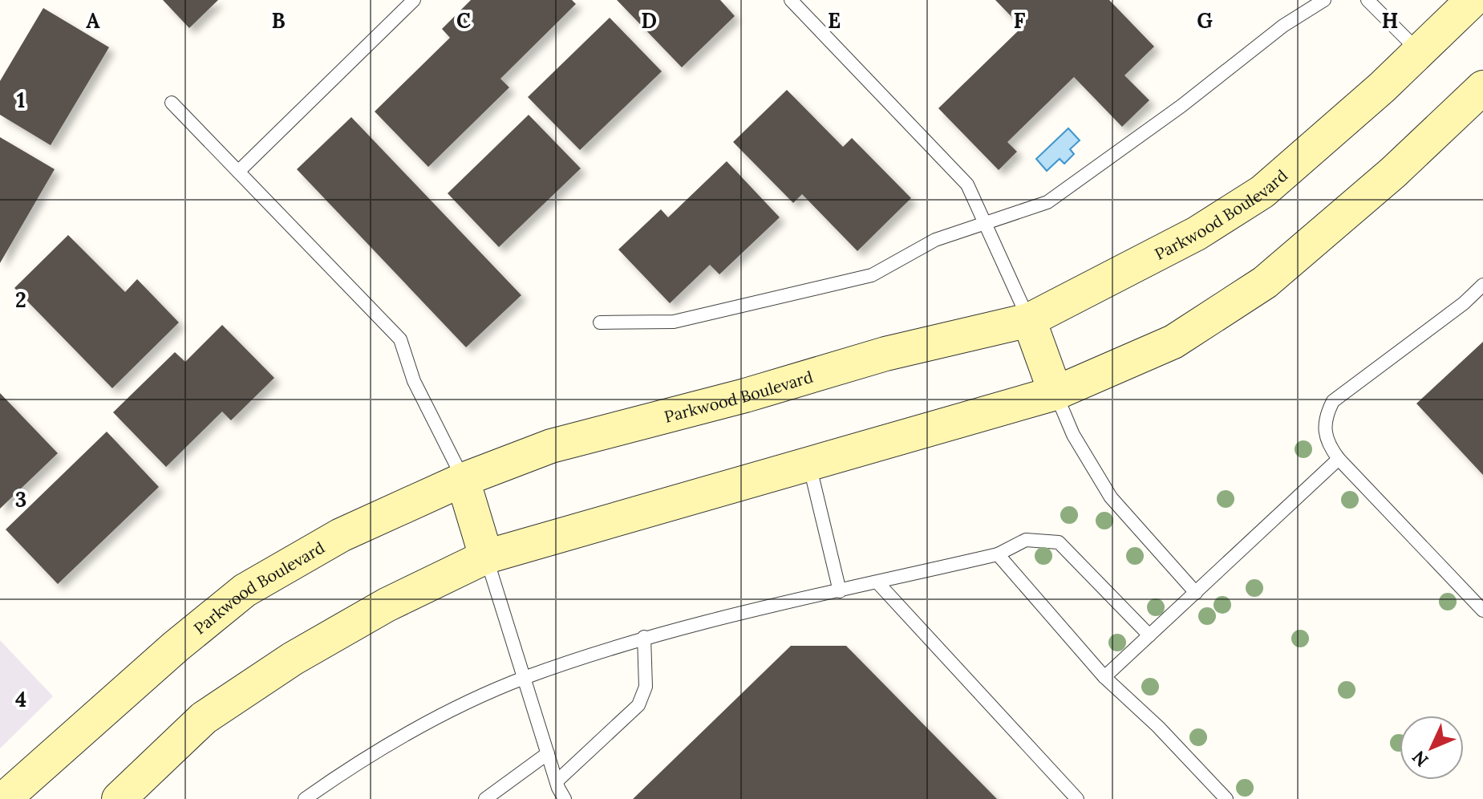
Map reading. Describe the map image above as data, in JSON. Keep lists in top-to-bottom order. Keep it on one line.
{"streets":{"main road":["Parkwood Boulevard"]},"north":"bottom left","grid":{"columns":["A","B","C","D","E","F","G","H"],"rows":["1","2","3","4"]}}
